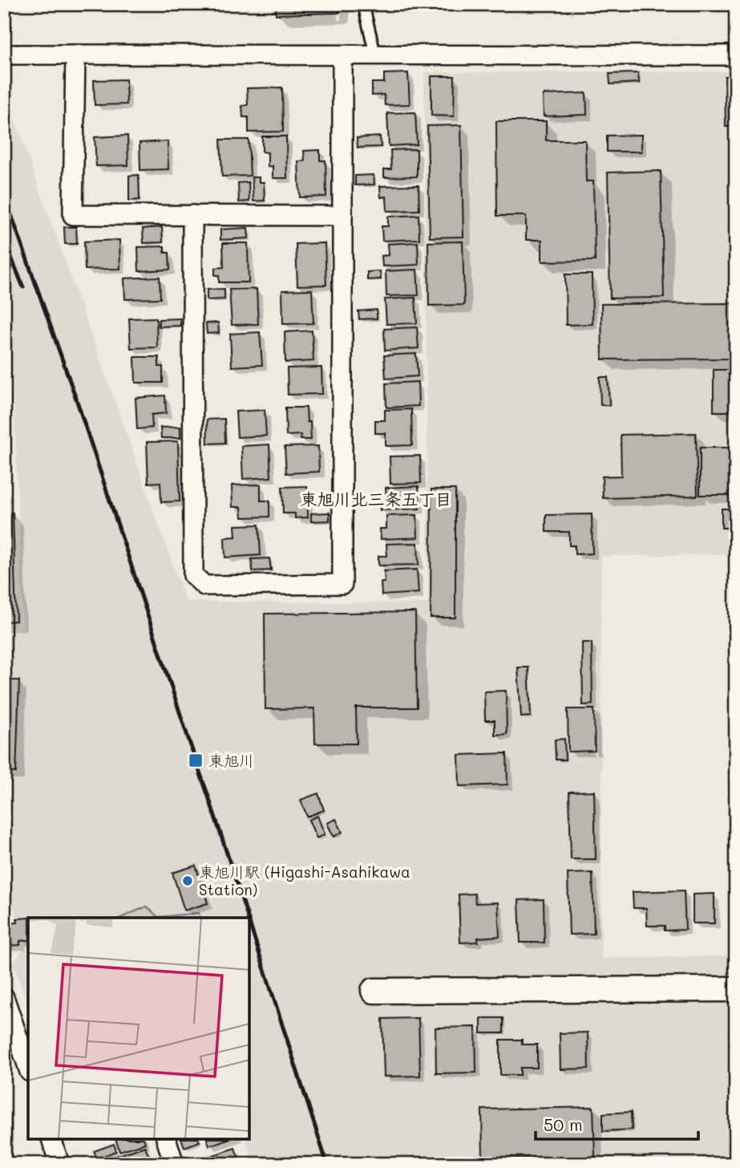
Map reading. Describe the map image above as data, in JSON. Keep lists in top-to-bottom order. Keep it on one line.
{"districts":["東旭川北三条五丁目"],"places":{"transit":["東旭川"],"other":["東旭川駅 (Higashi-Asahikawa Station)"]},"scale_bar":"50 m"}
